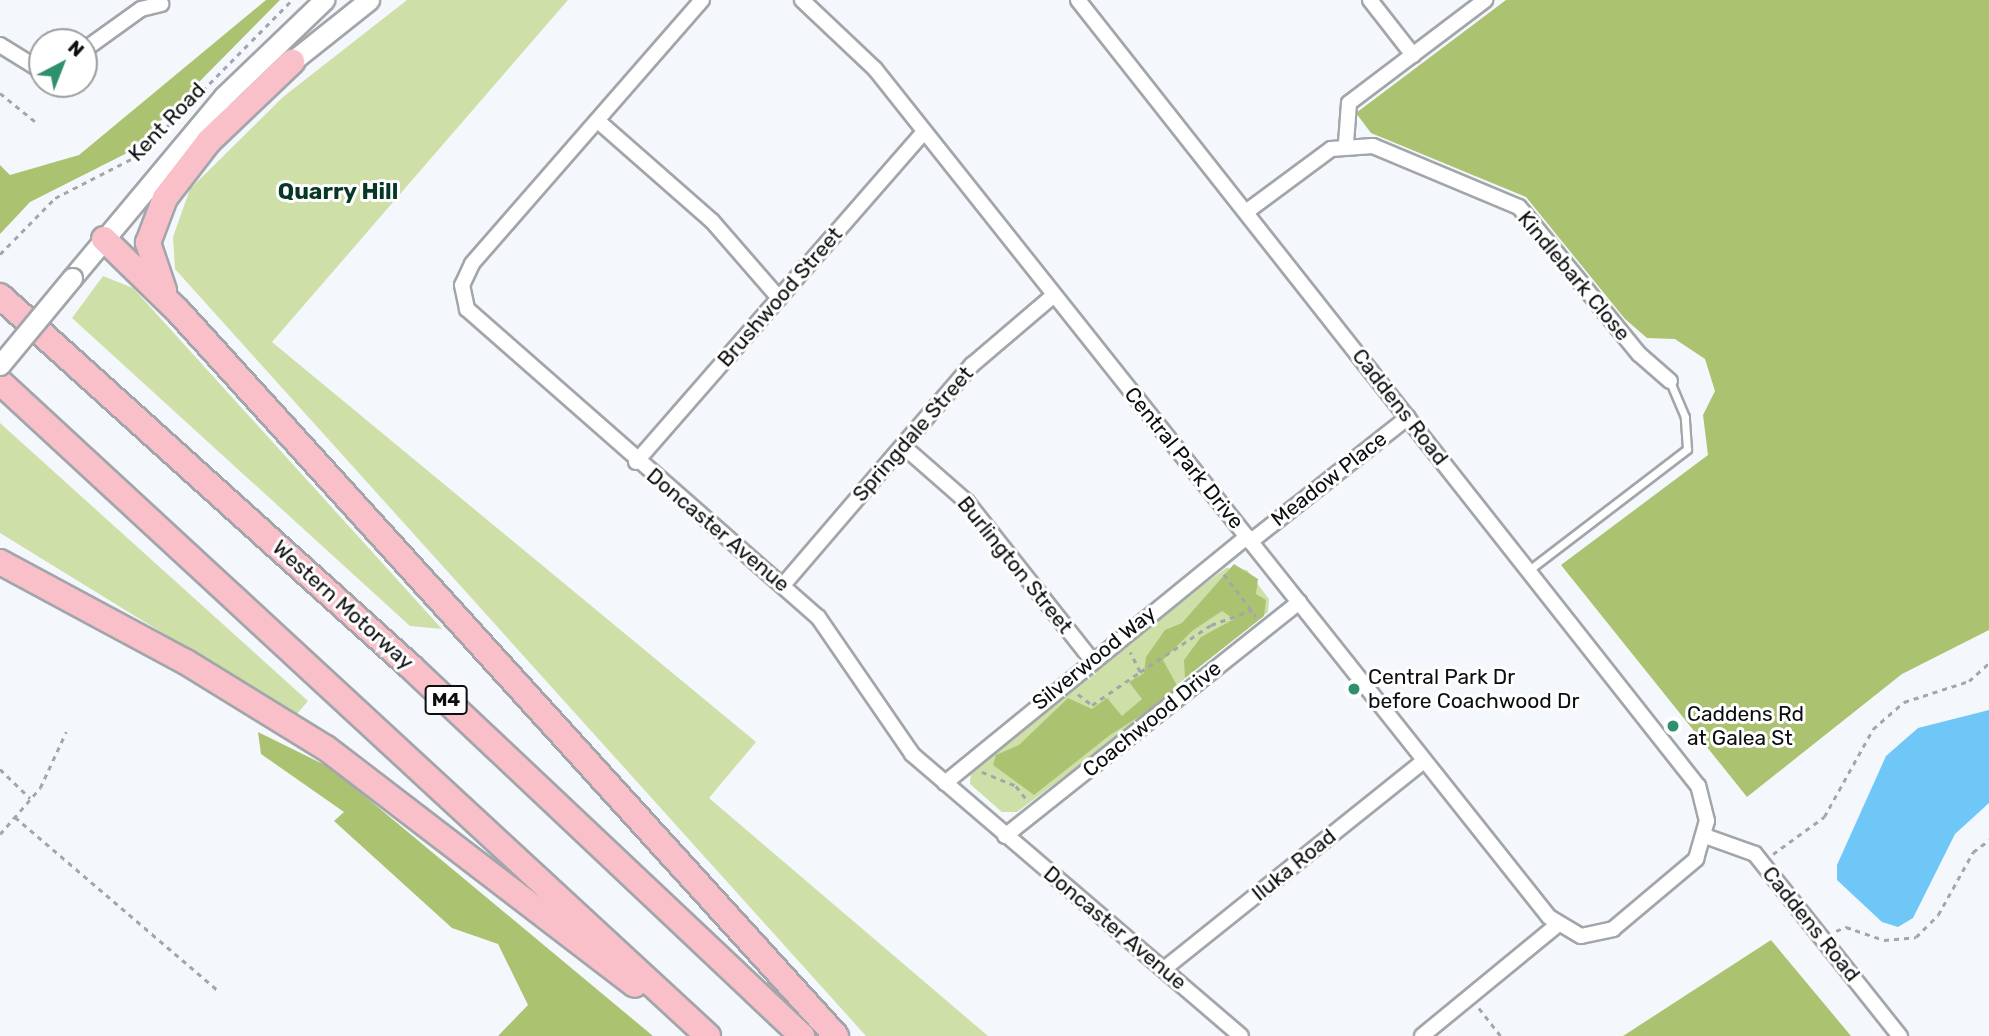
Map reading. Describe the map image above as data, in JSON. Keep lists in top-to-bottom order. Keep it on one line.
{"streets":{"highway":["Western Motorway","M4"],"main road":["Kent Road"],"street":["Kindlebark Close","Brushwood Street","Caddens Road","Springdale Street","Central Park Drive","Meadow Place","Doncaster Avenue","Burlington Street","Silverwood Way","Coachwood Drive","Iluka Road"]},"crossings":[["Brushwood Street","Central Park Drive"],["Brushwood Street","Doncaster Avenue"],["Caddens Road","Meadow Place"],["Springdale Street","Central Park Drive"],["Springdale Street","Doncaster Avenue"],["Springdale Street","Burlington Street"],["Central Park Drive","Meadow Place"],["Central Park Drive","Silverwood Way"],["Central Park Drive","Coachwood Drive"],["Central Park Drive","Iluka Road"],["Meadow Place","Silverwood Way"],["Doncaster Avenue","Silverwood Way"],["Doncaster Avenue","Coachwood Drive"],["Doncaster Avenue","Iluka Road"],["Burlington Street","Silverwood Way"]],"districts":["Quarry Hill"],"places":["Central Park Dr before Coachwood Dr","Caddens Rd at Galea St"],"north":"top right"}
